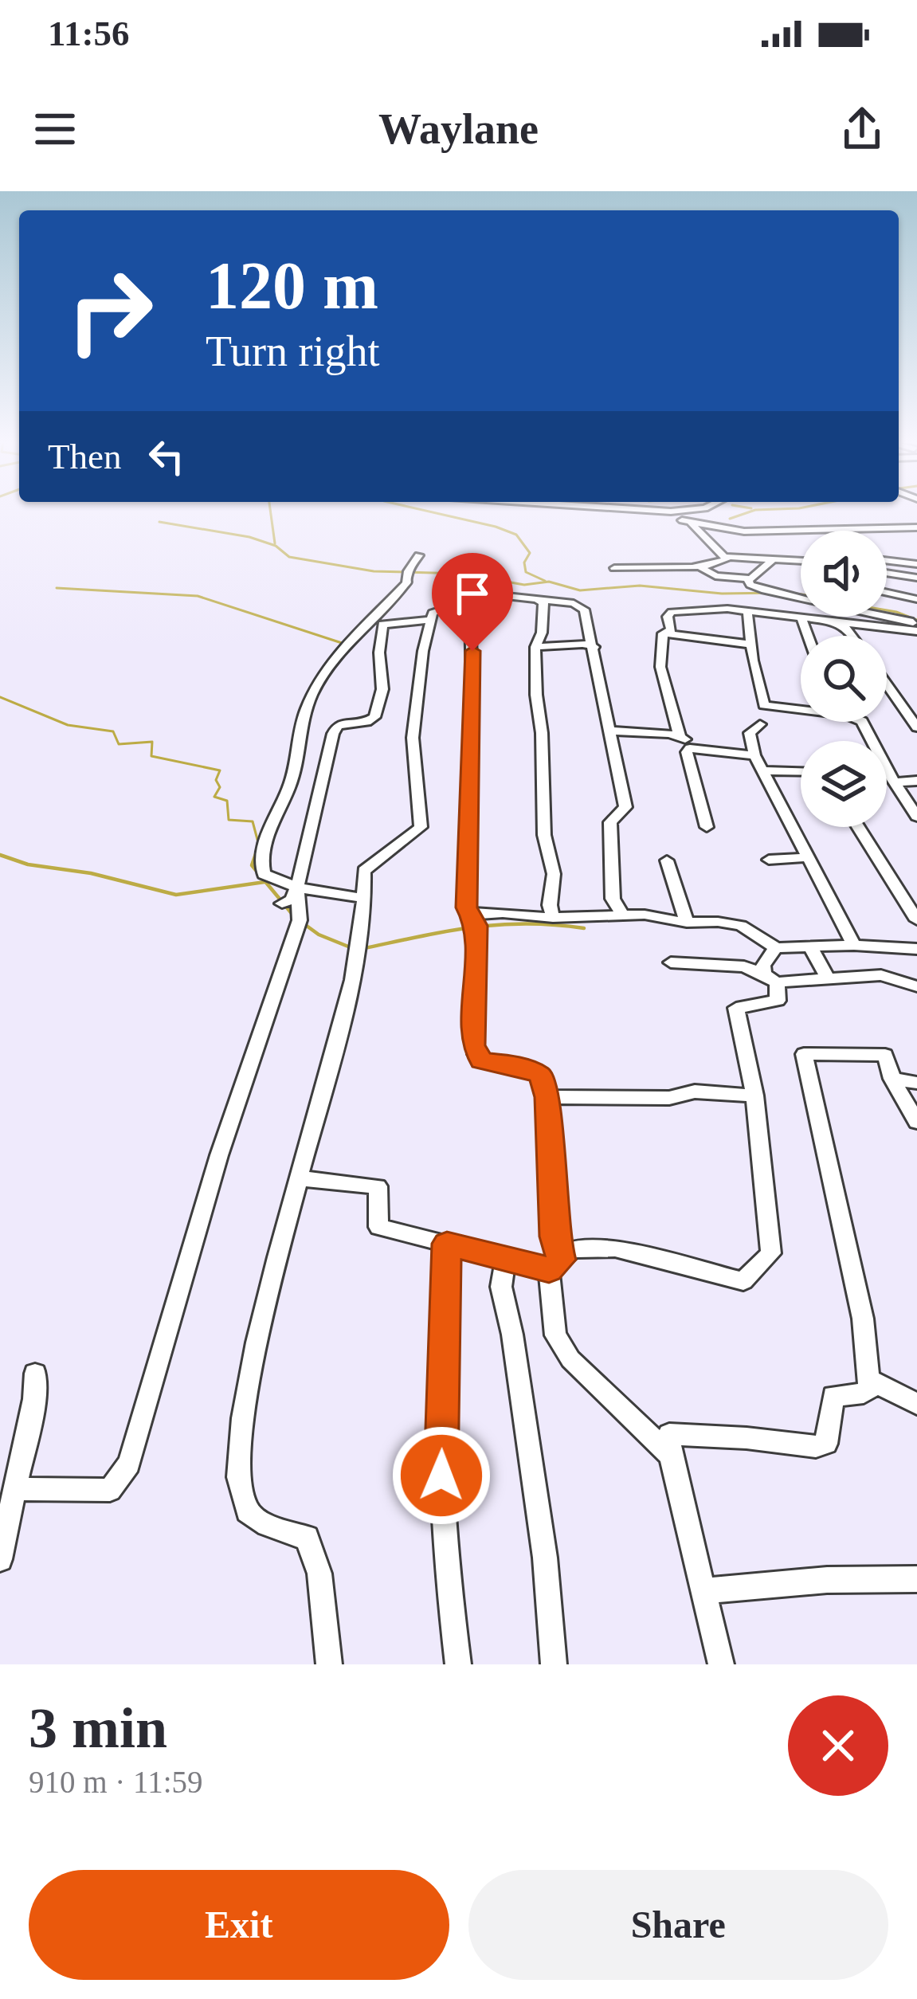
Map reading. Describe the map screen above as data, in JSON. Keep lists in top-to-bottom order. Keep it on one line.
{"page":{"status":"11:56","header":"Waylane","turn":["120 m","Turn right"],"then":"Then","heading":["3 min","910 m · 11:59"],"buttons":["Exit","Share"]}}
